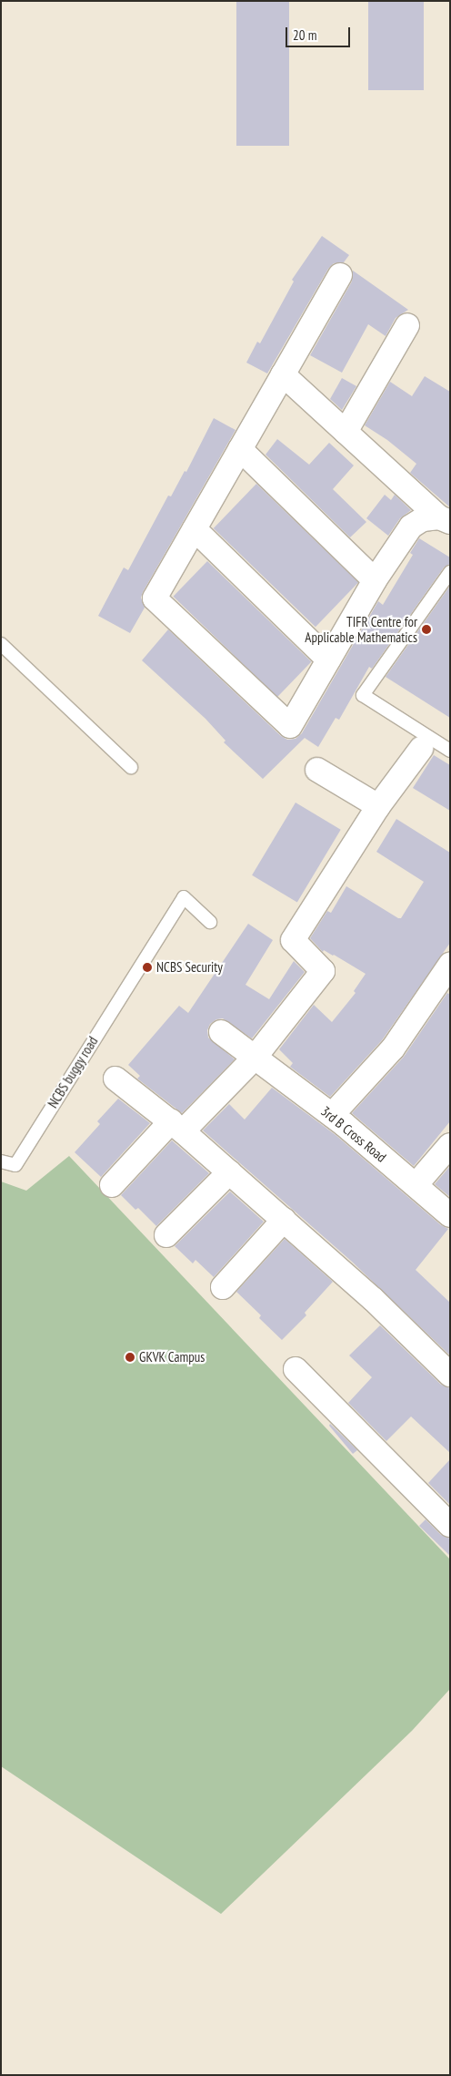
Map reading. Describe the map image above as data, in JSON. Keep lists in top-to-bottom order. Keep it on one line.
{"streets":{"street":["3rd B Cross Road"],"lane":["NCBS buggy road"]},"places":["TIFR Centre for Applicable Mathematics","NCBS Security","GKVK Campus"],"scale_bar":"20 m"}
